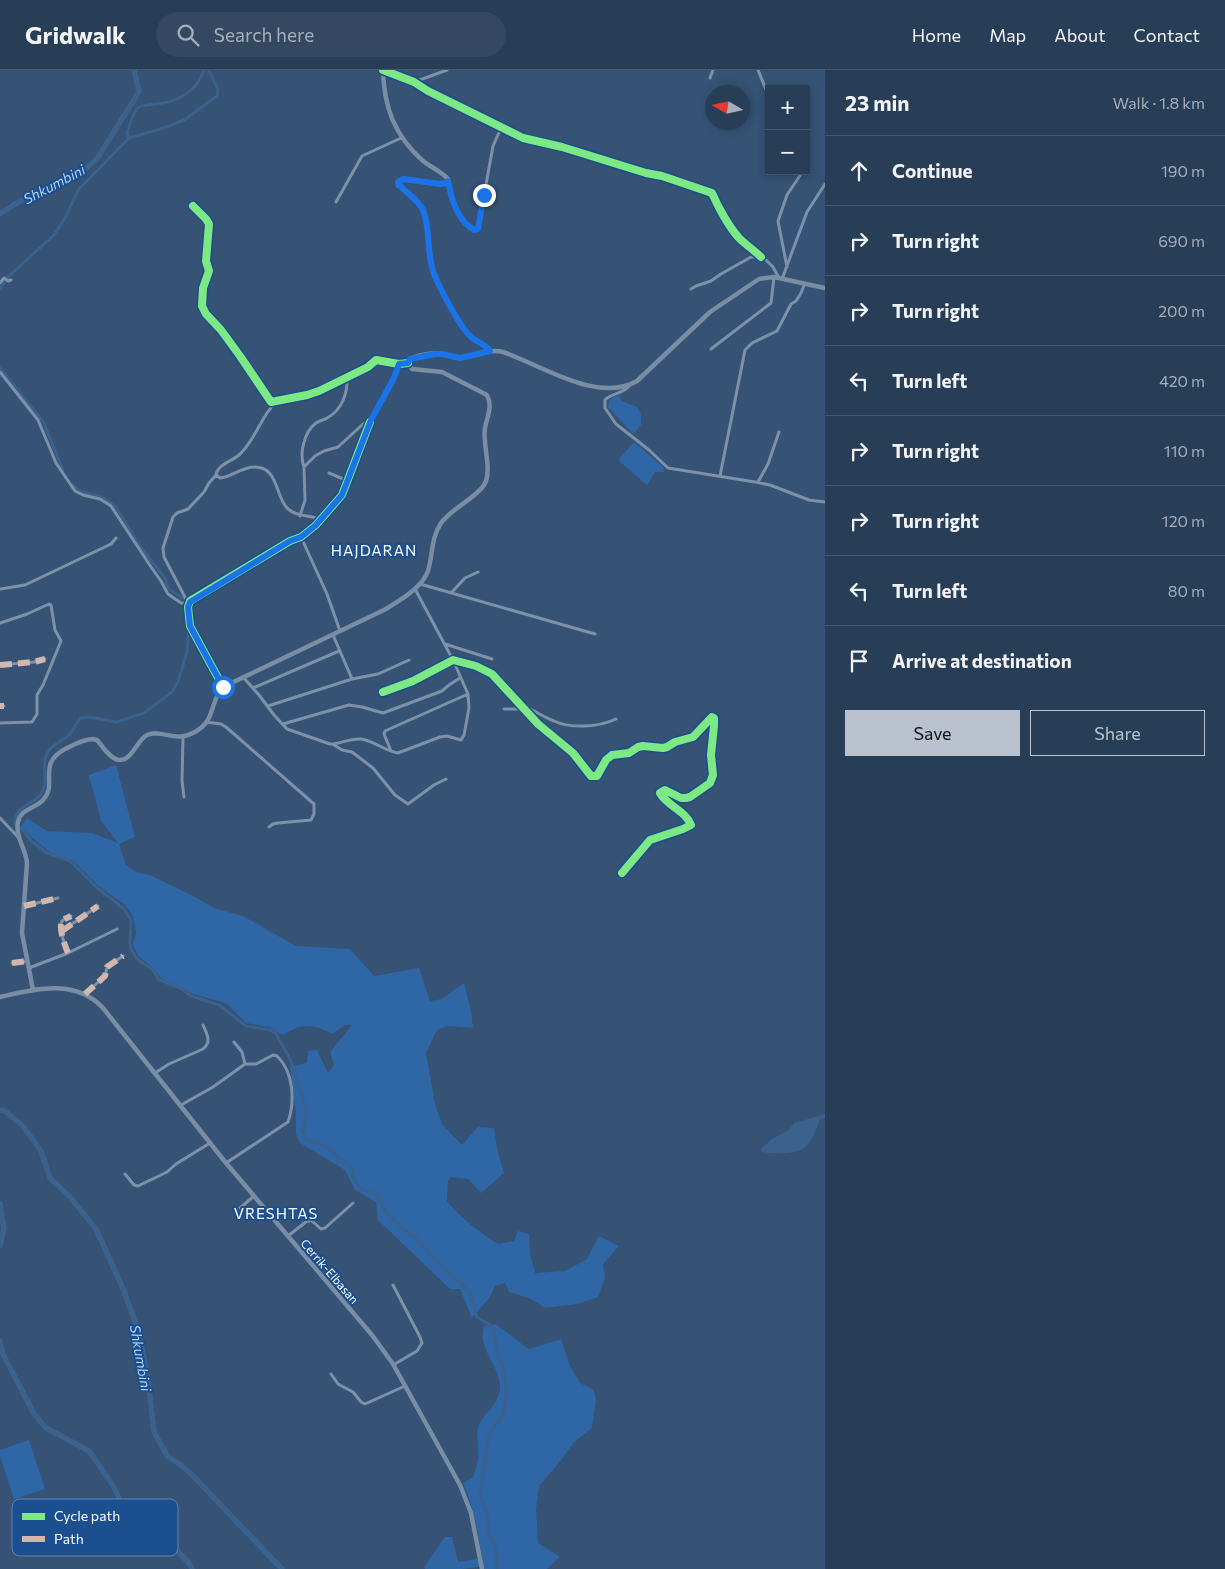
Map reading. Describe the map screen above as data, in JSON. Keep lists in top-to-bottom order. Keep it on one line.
{"streets":{"main road":["Cerrik-Elbasan"]},"districts":["HAJDARAN","VRESHTAS"],"water":["Shkumbini"],"legend":["Cycle path","Path"],"north":"left","page":{"header":"Gridwalk","search":"Search here","nav":["Home","Map","About","Contact"],"heading":["23 min","Walk · 1.8 km"],"map_buttons":["+","−"],"list":[["Continue","190 m"],["Turn right","690 m"],["Turn right","200 m"],["Turn left","420 m"],["Turn right","110 m"],["Turn right","120 m"],["Turn left","80 m"],"Arrive at destination"],"buttons":["Save","Share"]}}
